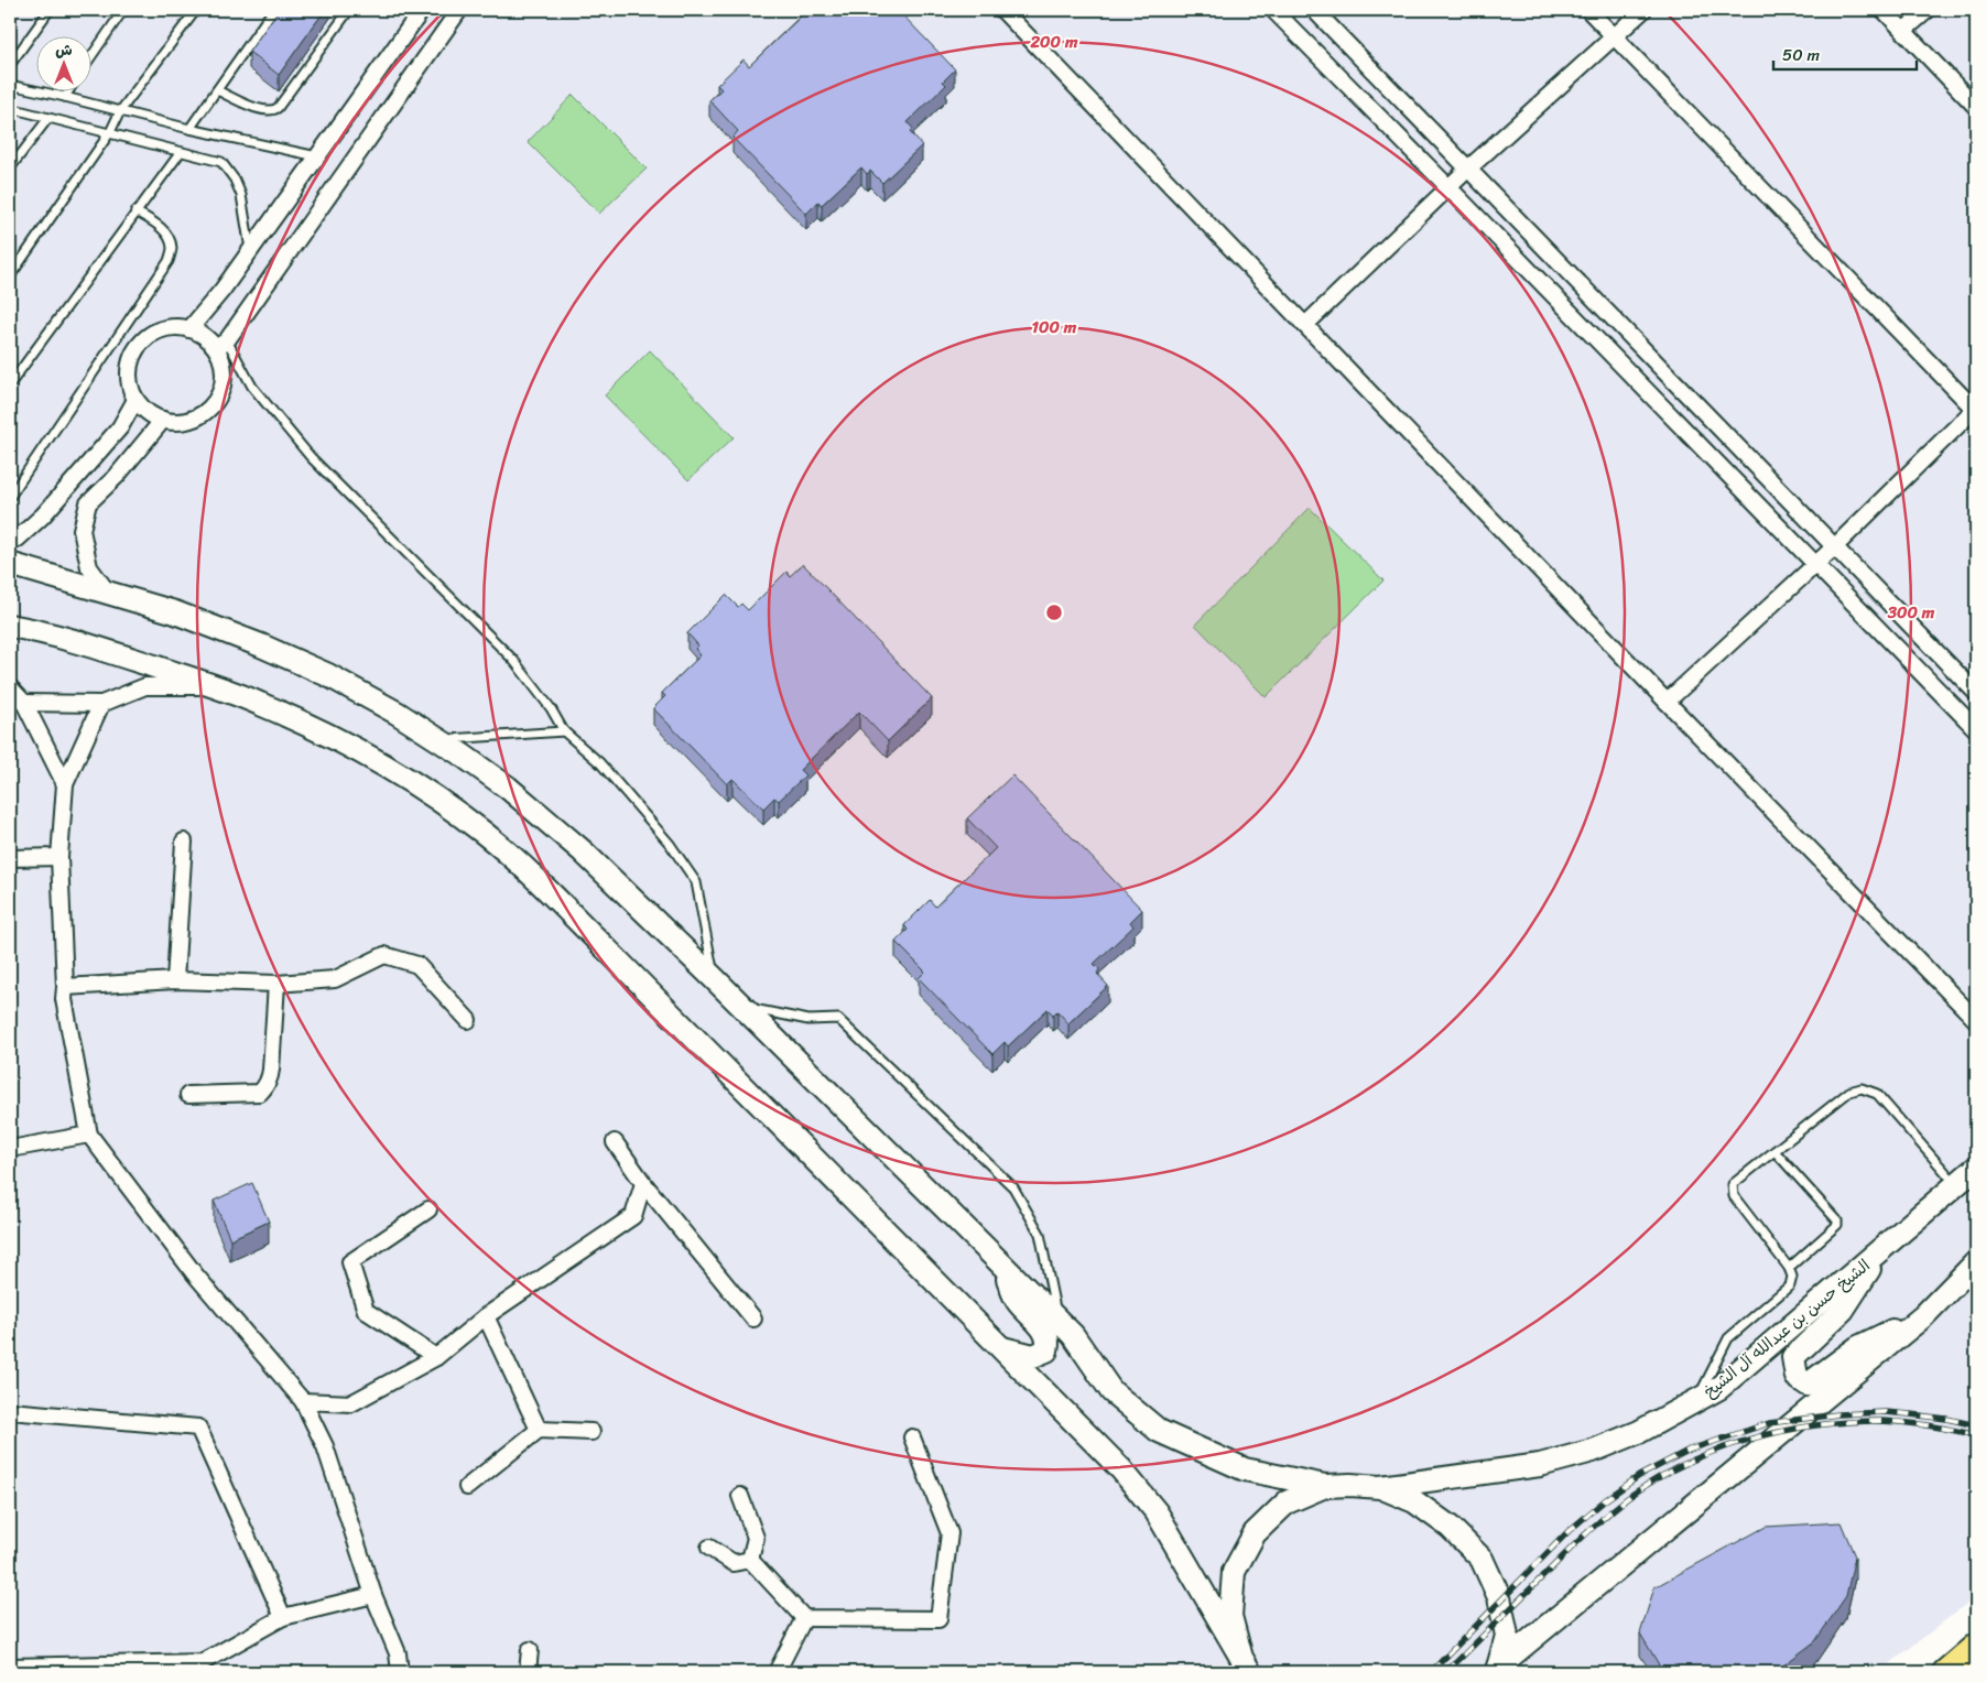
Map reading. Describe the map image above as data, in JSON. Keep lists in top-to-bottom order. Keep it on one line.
{"streets":{"street":["الشيخ حسن بن عبدالله آل الشيخ"]},"scale_bar":"50 m","north":"top","rings":["200 m","100 m","300 m"]}
